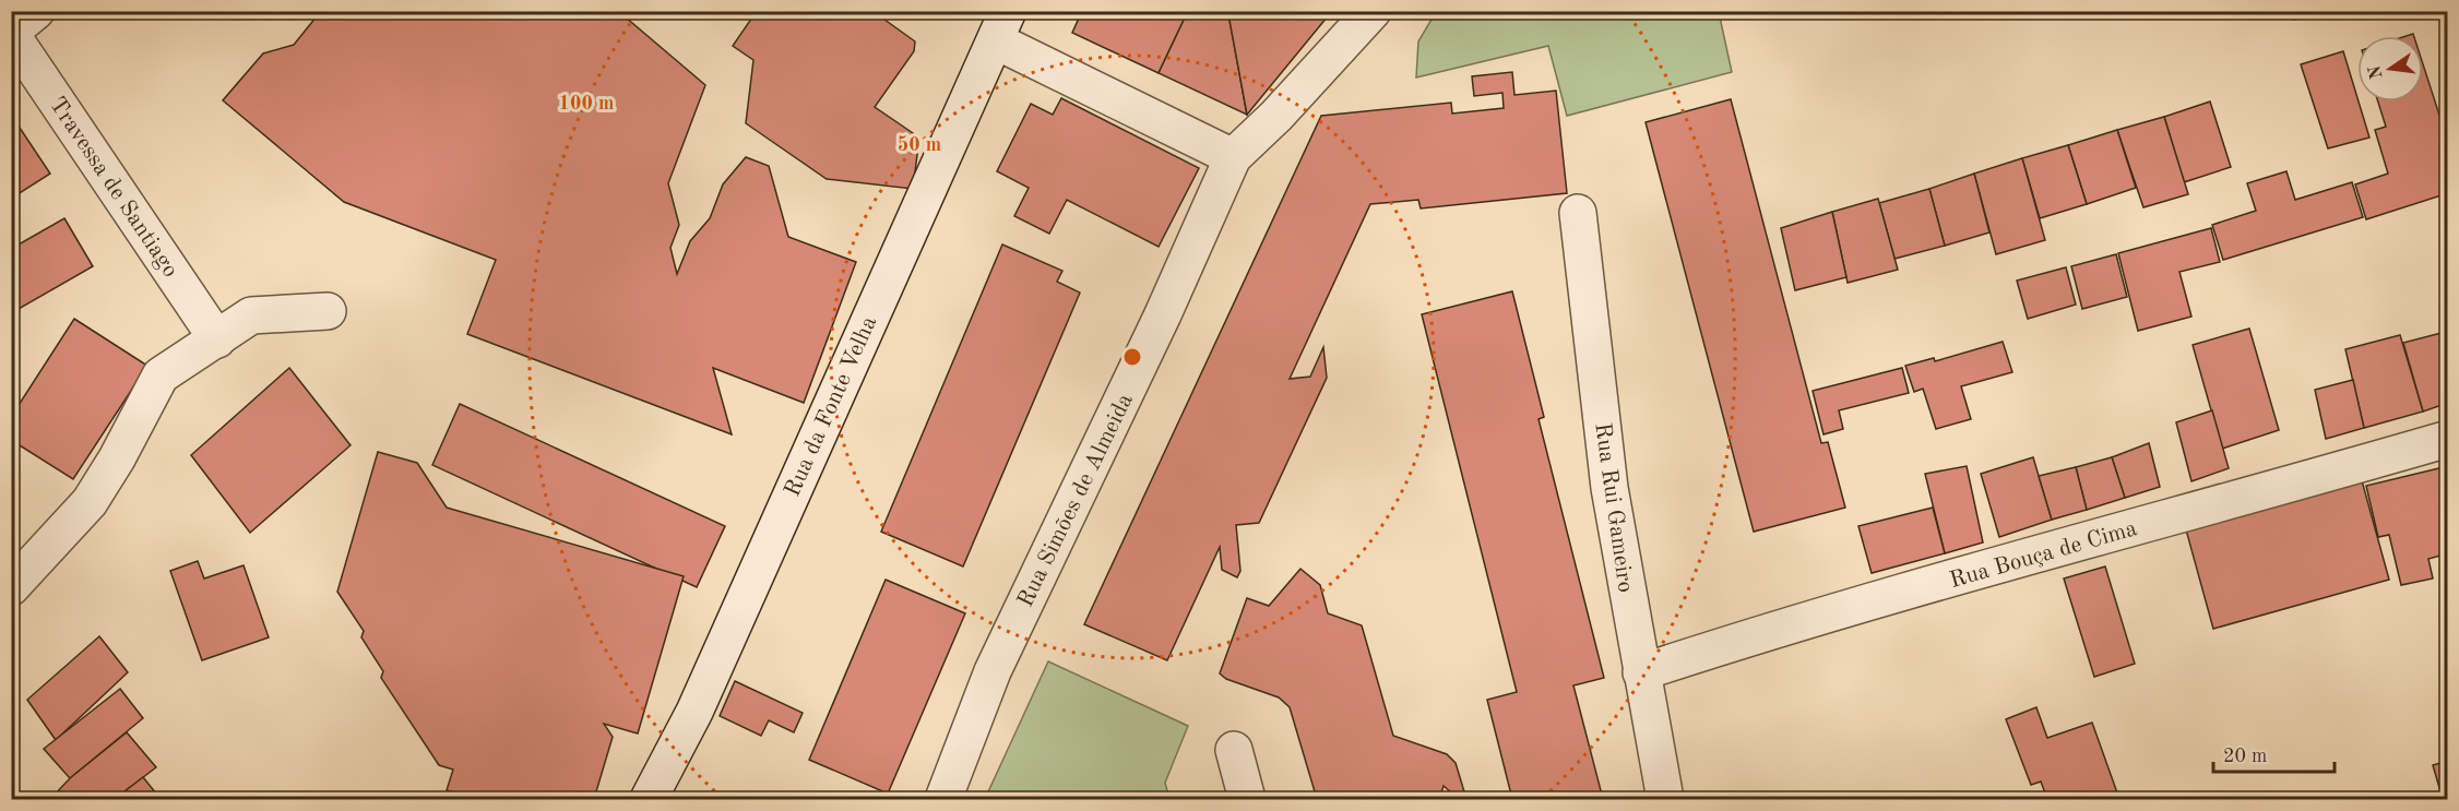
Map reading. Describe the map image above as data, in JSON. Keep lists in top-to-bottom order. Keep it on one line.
{"streets":{"street":["Travessa de Santiago","Rua da Fonte Velha","Rua Simões de Almeida","Rua Rui Gameiro","Rua Bouça de Cima"]},"crossings":[["Rua Rui Gameiro","Rua Bouça de Cima"]],"scale_bar":"20 m","north":"left","rings":["100 m","50 m"]}
